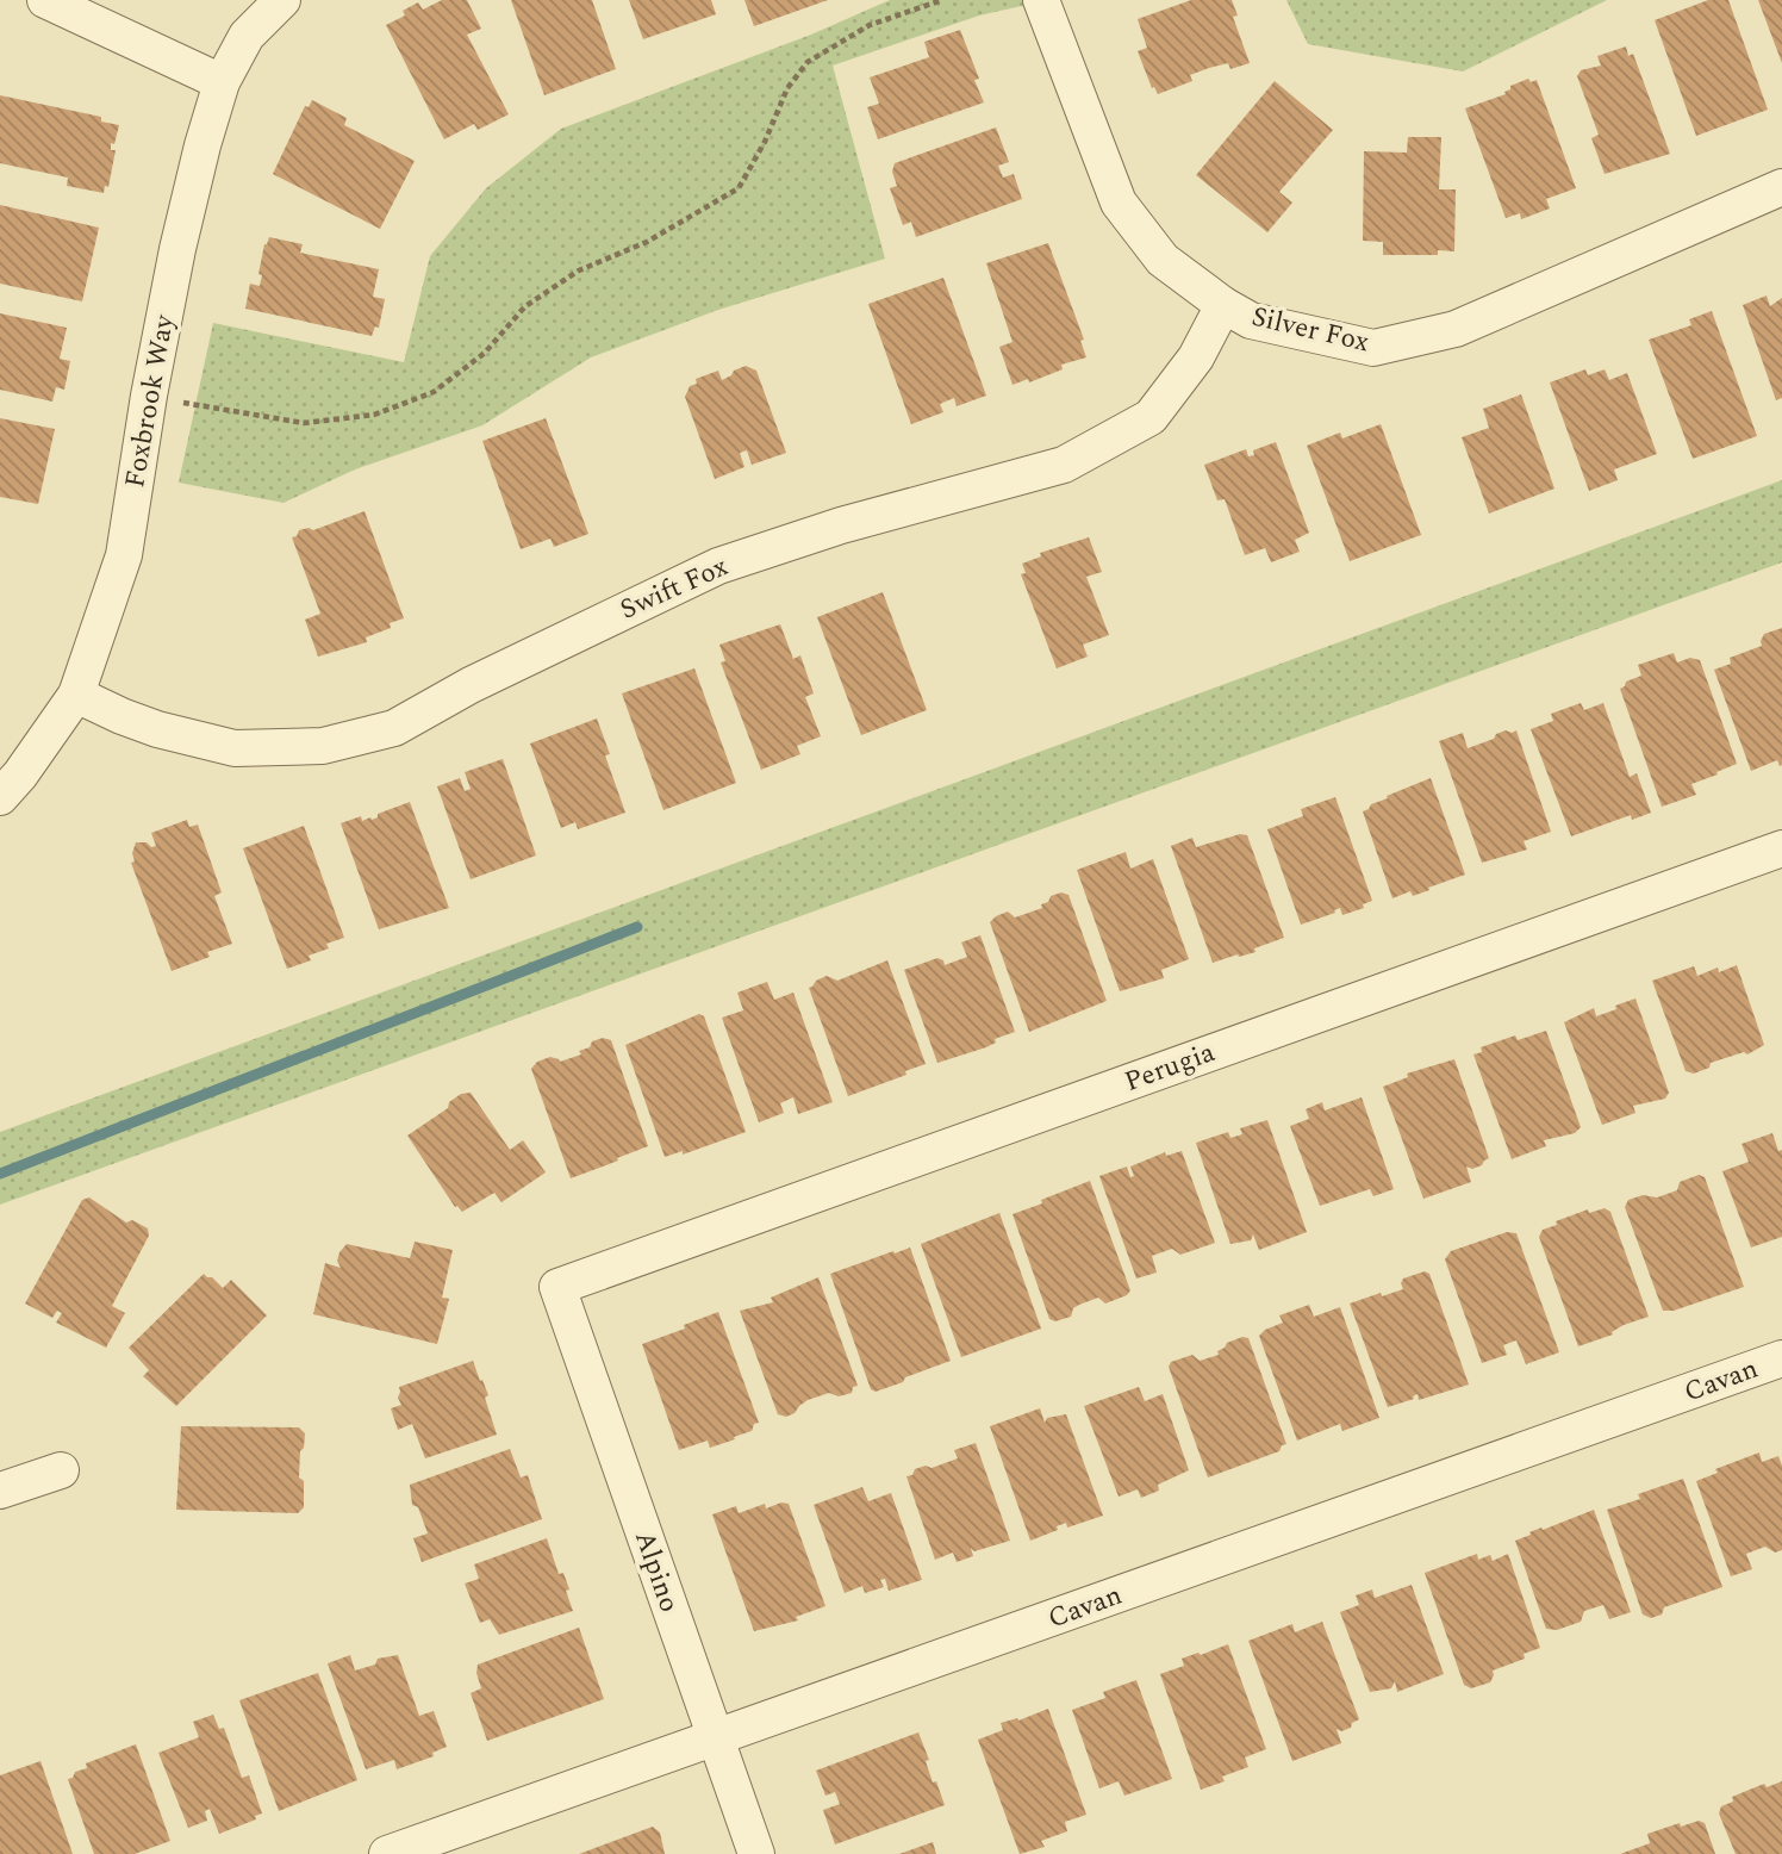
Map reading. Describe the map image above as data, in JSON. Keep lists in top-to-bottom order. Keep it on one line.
{"streets":{"street":["Silver Fox","Foxbrook Way","Swift Fox","Perugia","Cavan","Alpino"]},"crossings":[["Silver Fox","Swift Fox"],["Foxbrook Way","Swift Fox"],["Perugia","Alpino"],["Cavan","Alpino"]]}
